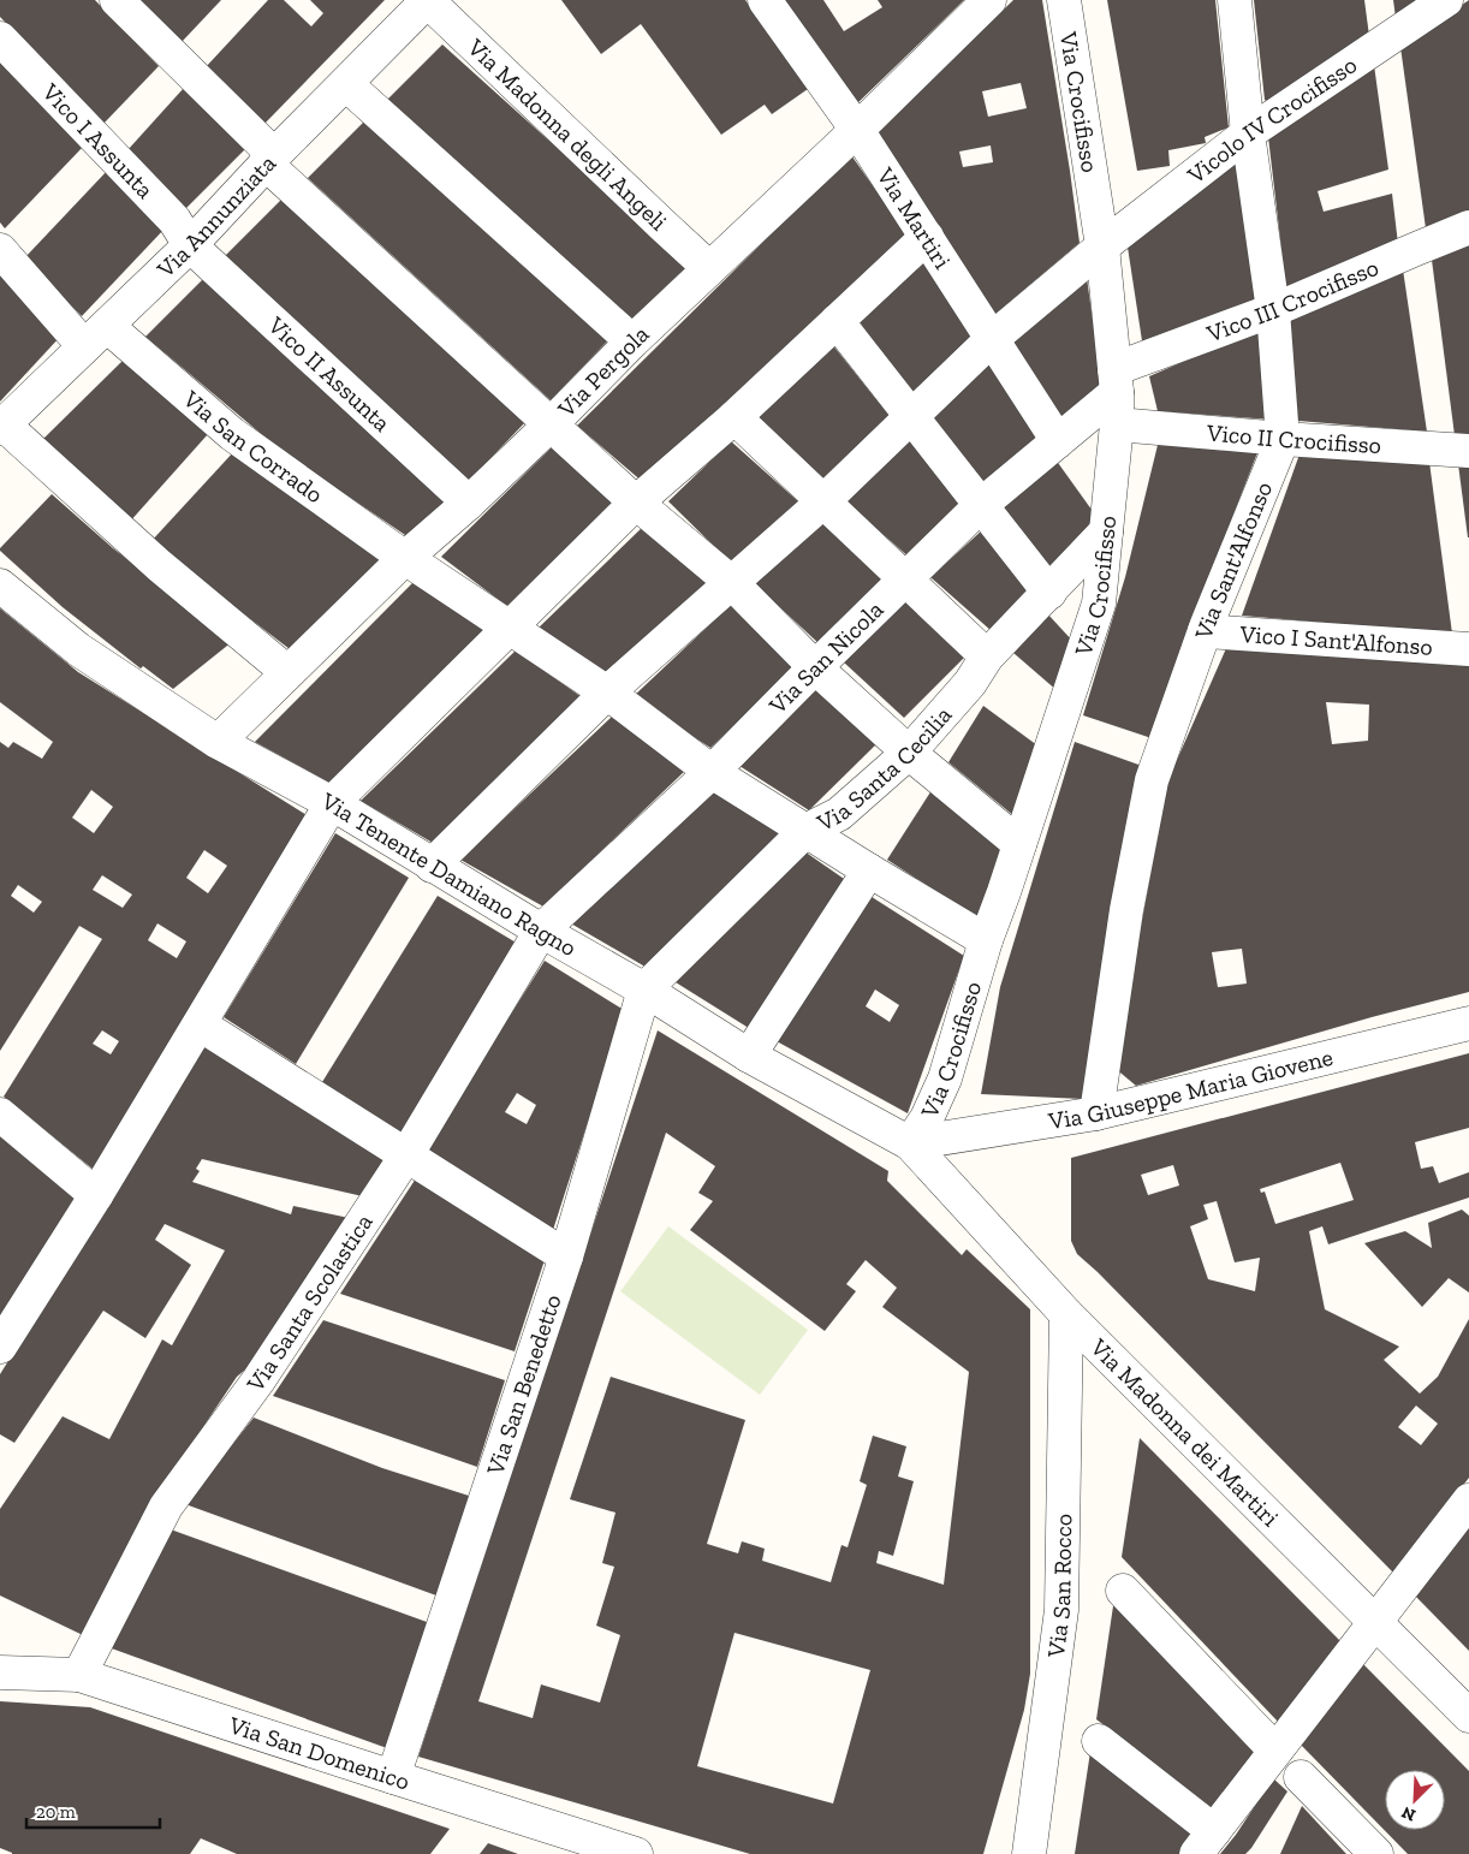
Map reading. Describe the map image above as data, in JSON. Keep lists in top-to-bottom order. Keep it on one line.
{"streets":{"street":["Via Crocifisso","Vicolo IV Crocifisso","Via Madonna degli Angeli","Vico I Assunta","Via Annunziata","Via Martiri","Vico III Crocifisso","Via Pergola","Vico II Assunta","Vico II Crocifisso","Via San Corrado","Via Sant'Alfonso","Vico I Sant'Alfonso","Via San Nicola","Via Santa Cecilia","Via Tenente Damiano Ragno","Via Giuseppe Maria Giovene","Via Santa Scolastica","Via San Benedetto","Via Madonna dei Martiri","Via San Rocco","Via San Domenico"]},"crossings":[["Via Crocifisso","Vicolo IV Crocifisso"],["Via Crocifisso","Vico III Crocifisso"],["Via Crocifisso","Vico II Crocifisso"],["Via Crocifisso","Via San Corrado"],["Via Crocifisso","Via San Nicola"],["Via Crocifisso","Via Santa Cecilia"],["Via Crocifisso","Via Tenente Damiano Ragno"],["Via Crocifisso","Via Giuseppe Maria Giovene"],["Via Crocifisso","Via Madonna dei Martiri"],["Vicolo IV Crocifisso","Via Martiri"],["Vicolo IV Crocifisso","Via San Corrado"],["Vicolo IV Crocifisso","Via Sant'Alfonso"],["Vicolo IV Crocifisso","Via Tenente Damiano Ragno"],["Via Madonna degli Angeli","Via Annunziata"],["Via Madonna degli Angeli","Via Pergola"],["Vico I Assunta","Via Annunziata"],["Vico I Assunta","Vico II Assunta"],["Via Annunziata","Vico II Assunta"],["Via Annunziata","Via San Corrado"],["Via Martiri","Via Pergola"],["Via Martiri","Via San Nicola"],["Vico III Crocifisso","Vico II Crocifisso"],["Vico III Crocifisso","Via Sant'Alfonso"],["Vico III Crocifisso","Via San Nicola"],["Via Pergola","Vico II Assunta"],["Via Pergola","Via San Corrado"],["Via Pergola","Via Tenente Damiano Ragno"],["Vico II Crocifisso","Via Sant'Alfonso"],["Vico II Crocifisso","Via San Nicola"],["Via San Corrado","Via San Nicola"],["Via San Corrado","Via Santa Cecilia"],["Via Sant'Alfonso","Vico I Sant'Alfonso"],["Via Sant'Alfonso","Via Giuseppe Maria Giovene"],["Via San Nicola","Via Tenente Damiano Ragno"],["Via San Nicola","Via Santa Scolastica"],["Via Santa Cecilia","Via Tenente Damiano Ragno"],["Via Santa Cecilia","Via San Benedetto"],["Via Tenente Damiano Ragno","Via Giuseppe Maria Giovene"],["Via Tenente Damiano Ragno","Via Santa Scolastica"],["Via Tenente Damiano Ragno","Via San Benedetto"],["Via Tenente Damiano Ragno","Via Madonna dei Martiri"],["Via Giuseppe Maria Giovene","Via Madonna dei Martiri"],["Via Santa Scolastica","Via San Domenico"],["Via San Benedetto","Via San Domenico"],["Via Madonna dei Martiri","Via San Rocco"]],"scale_bar":"20 m","north":"bottom left"}
